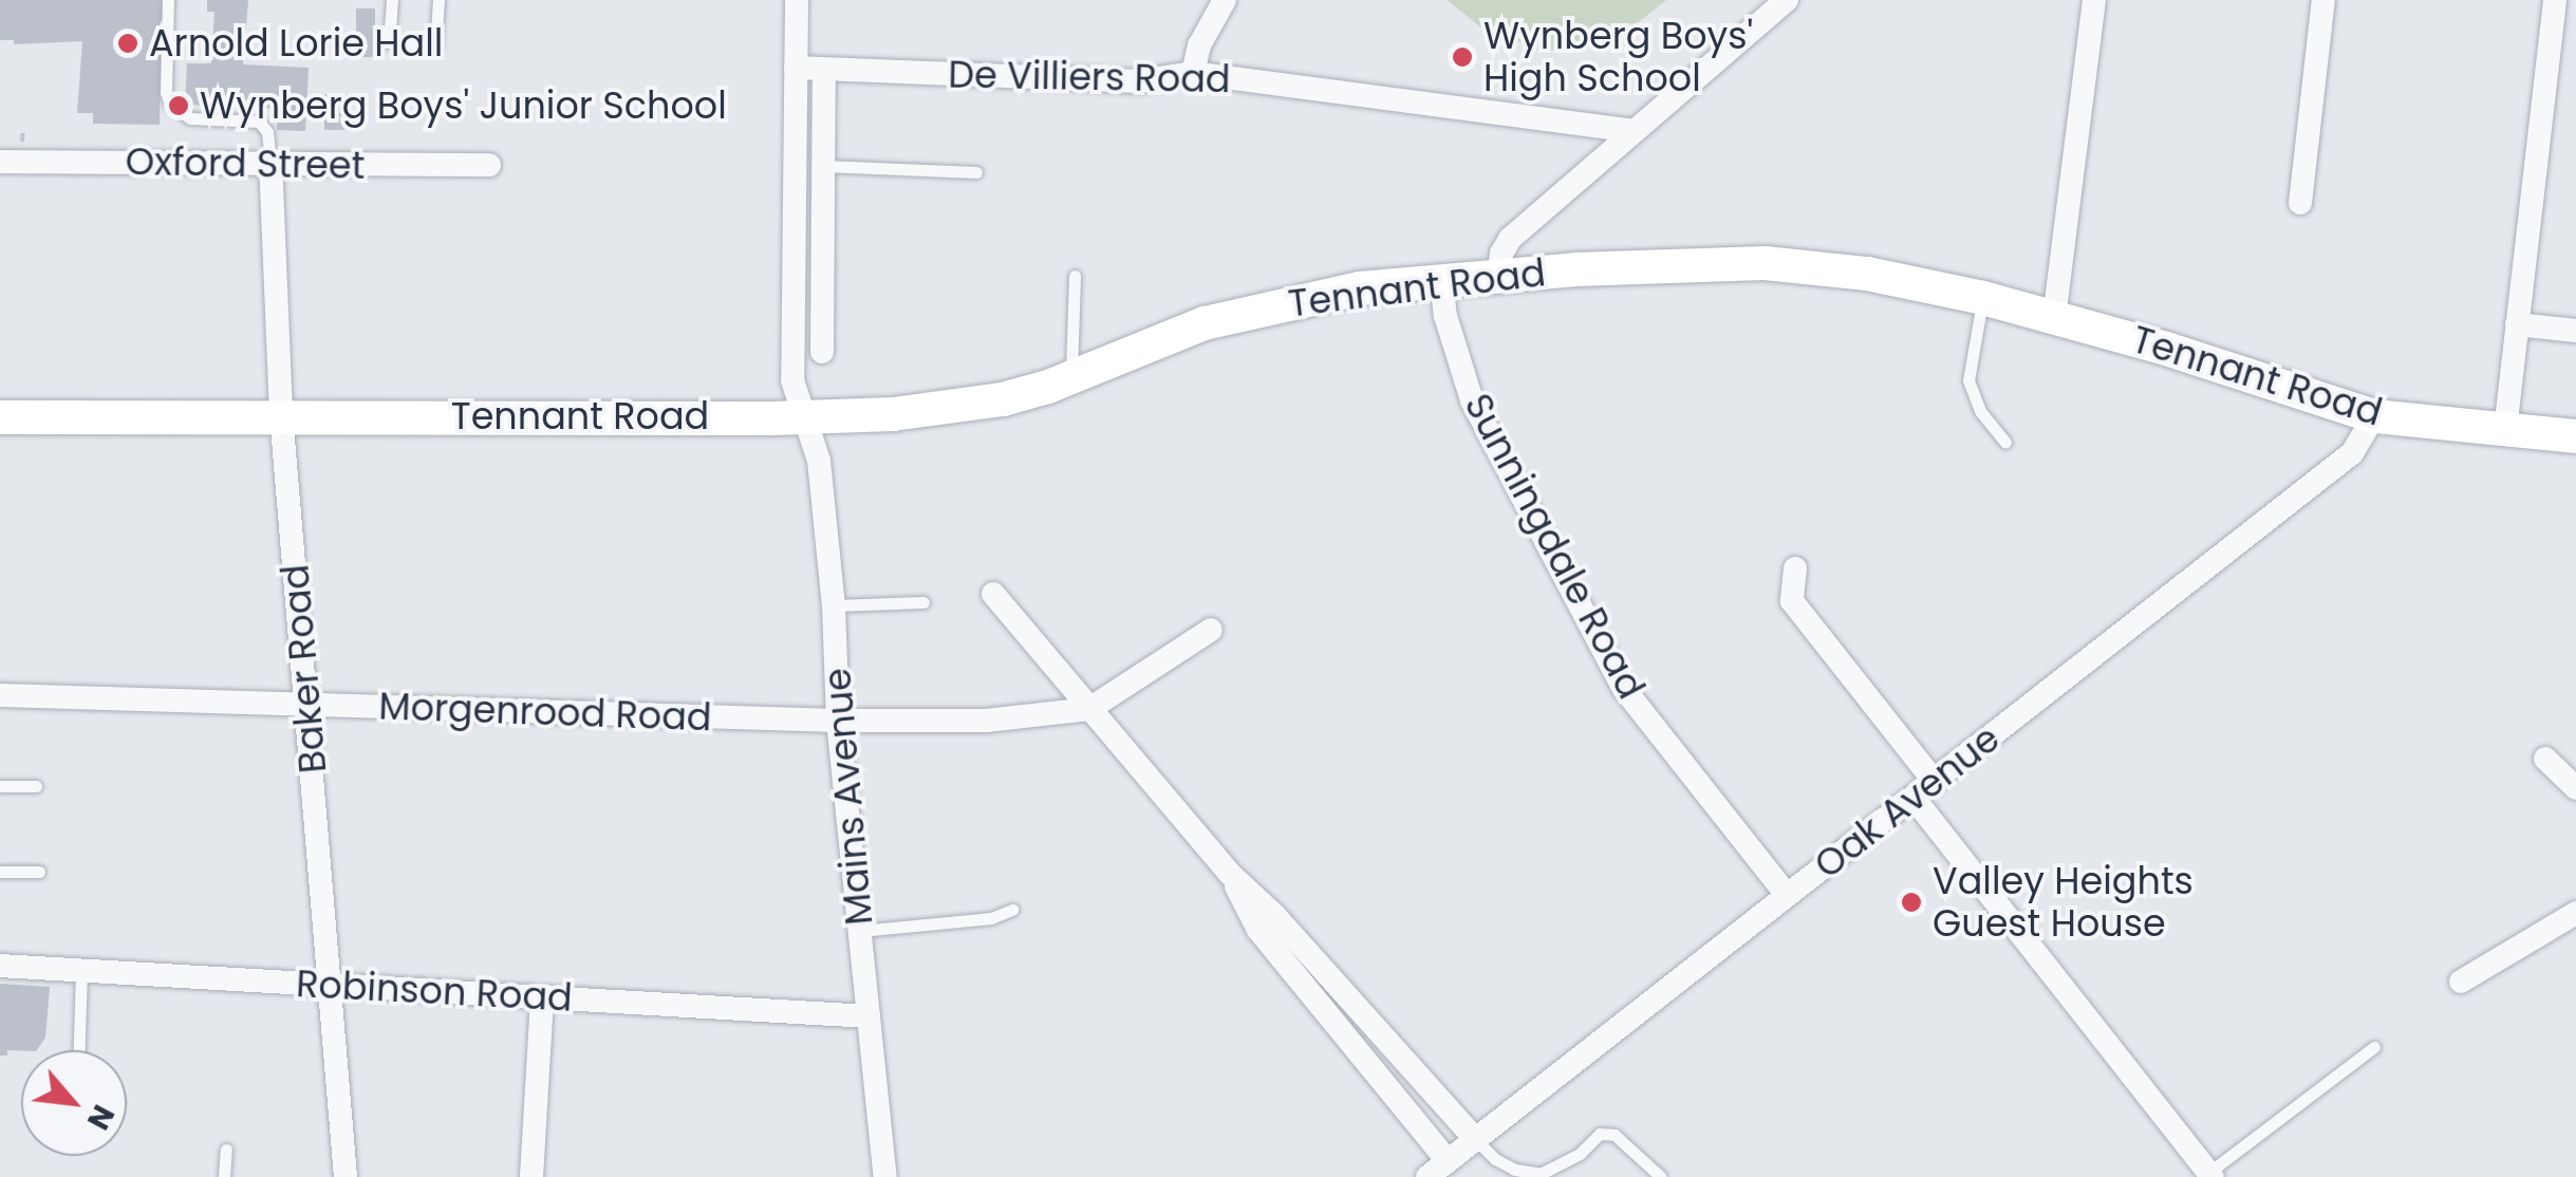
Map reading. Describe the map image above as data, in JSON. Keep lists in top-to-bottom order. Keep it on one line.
{"streets":{"main road":["Tennant Road"],"street":["De Villiers Road","Oxford Street","Sunningdale Road","Baker Road","Morgenrood Road","Mains Avenue","Oak Avenue","Robinson Road"]},"crossings":[["De Villiers Road","Mains Avenue"],["Oxford Street","Baker Road"],["Tennant Road","Sunningdale Road"],["Tennant Road","Baker Road"],["Tennant Road","Mains Avenue"],["Tennant Road","Oak Avenue"],["Sunningdale Road","Oak Avenue"],["Baker Road","Morgenrood Road"],["Baker Road","Robinson Road"],["Morgenrood Road","Mains Avenue"],["Mains Avenue","Robinson Road"]],"places":["Arnold Lorie Hall","Wynberg Boys' High School","Wynberg Boys' Junior School","Valley Heights Guest House"],"north":"bottom right"}
